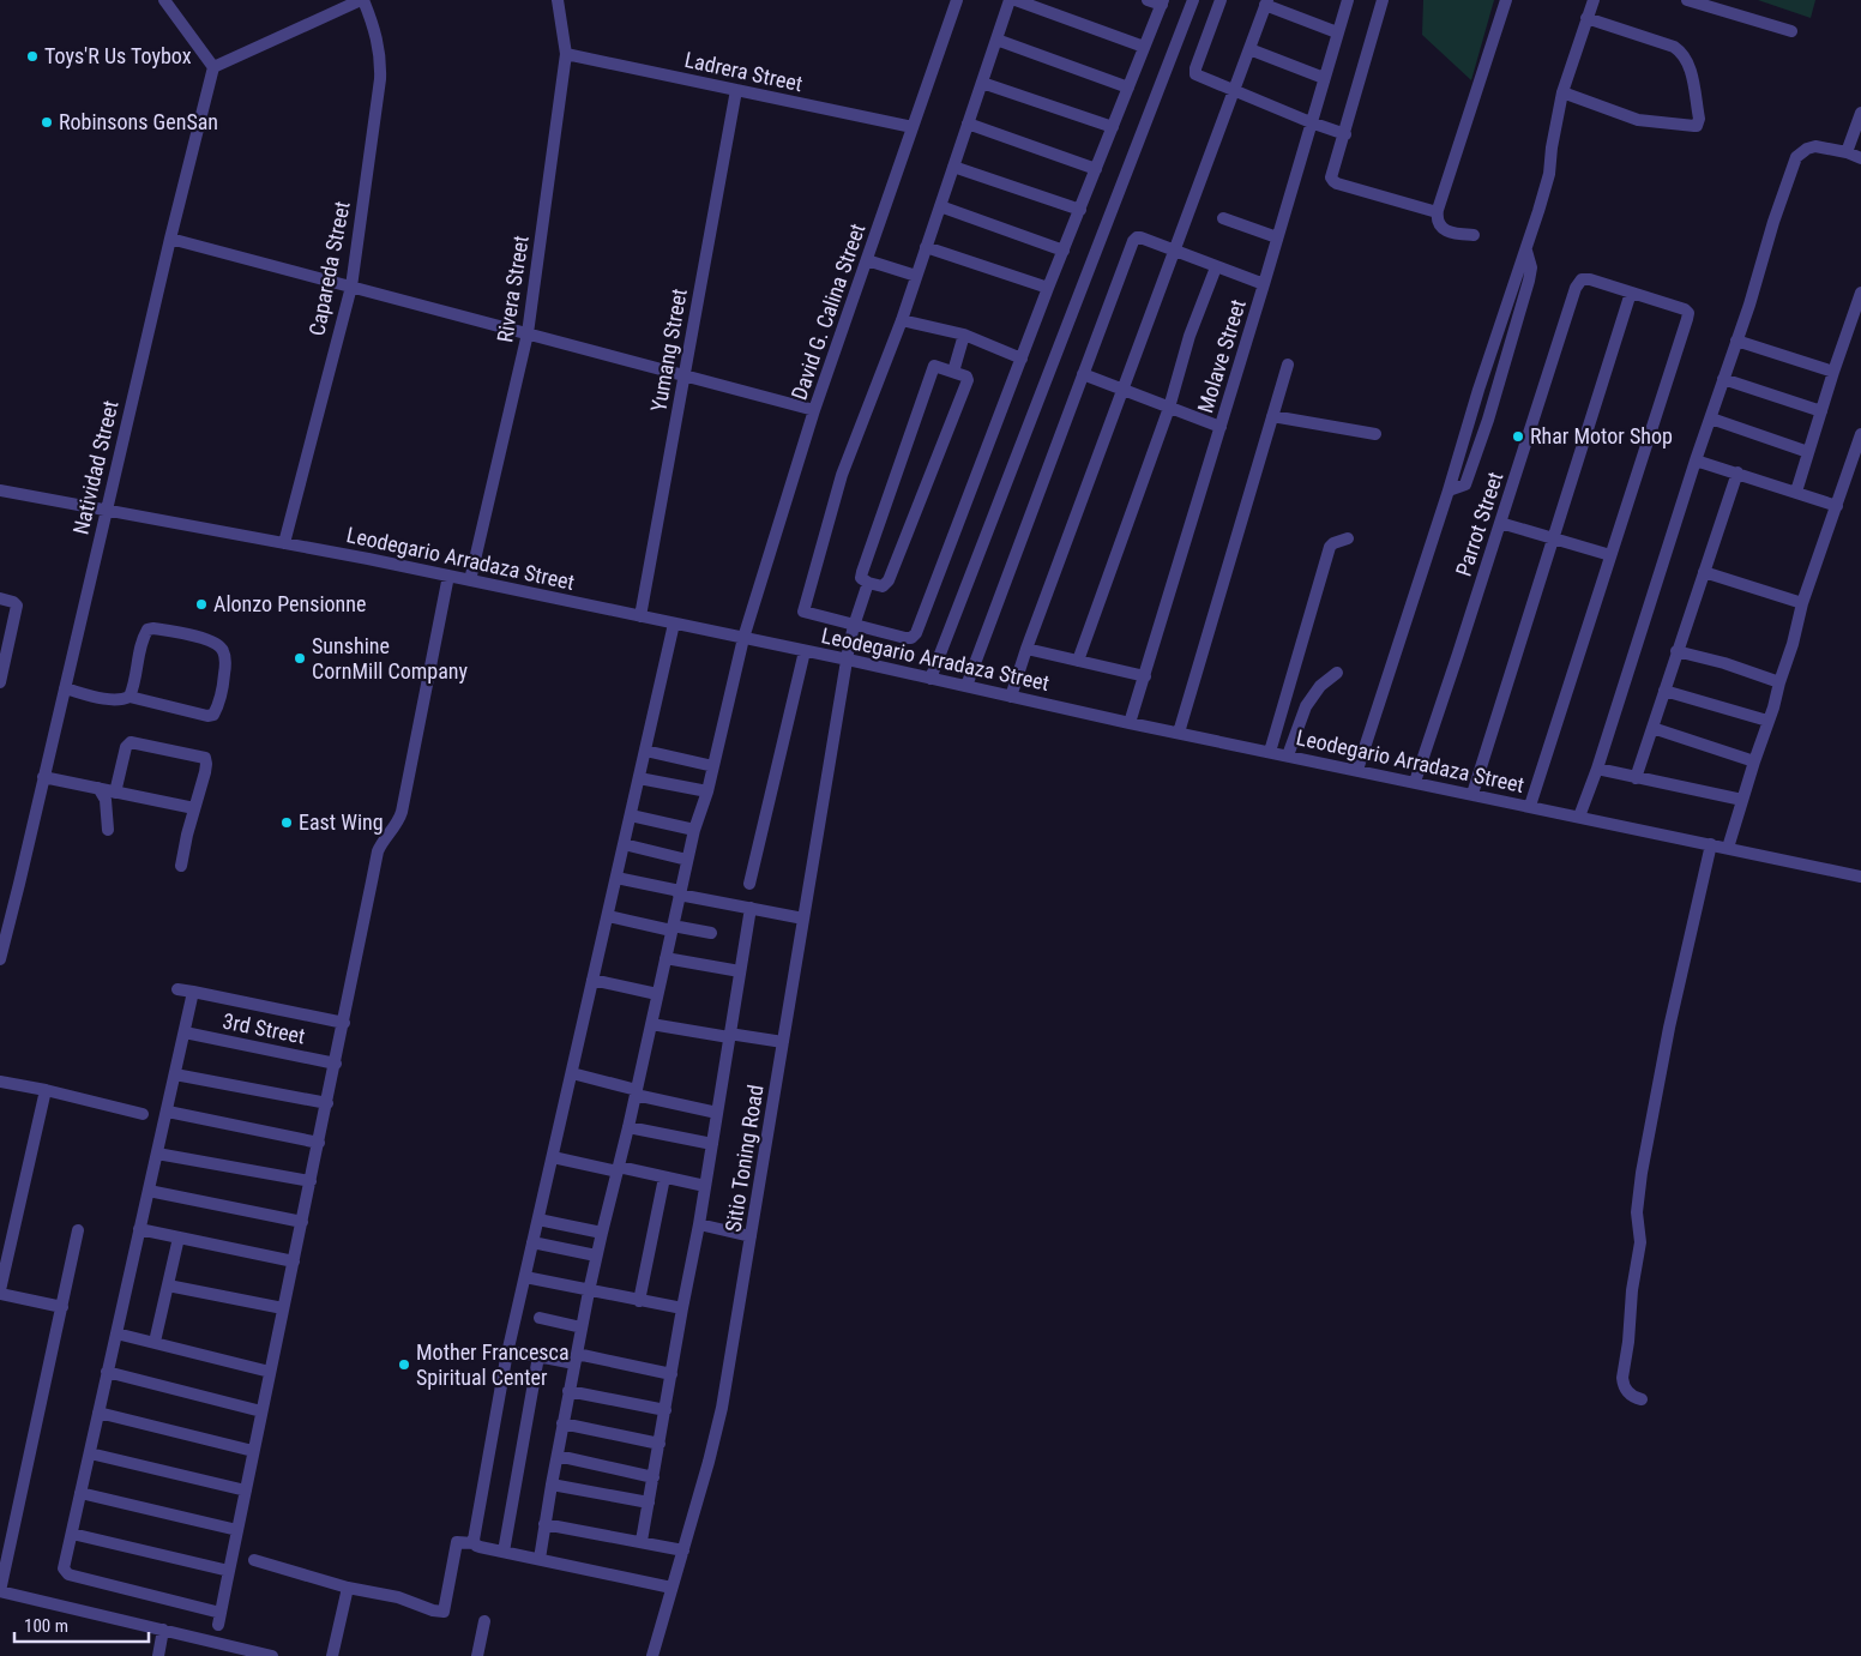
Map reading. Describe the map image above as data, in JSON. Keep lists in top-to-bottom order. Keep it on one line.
{"streets":{"street":["Ladrera Street","Capareda Street","Rivera Street","David G. Calina Street","Yumang Street","Molave Street","Natividad Street","Parrot Street","Leodegario Arradaza Street","3rd Street","Sitio Toning Road"]},"crossings":[["Ladrera Street","Rivera Street"],["Ladrera Street","David G. Calina Street"],["Ladrera Street","Yumang Street"],["Capareda Street","Leodegario Arradaza Street"],["Rivera Street","Leodegario Arradaza Street"],["David G. Calina Street","Leodegario Arradaza Street"],["Yumang Street","Leodegario Arradaza Street"],["Molave Street","Leodegario Arradaza Street"],["Natividad Street","Leodegario Arradaza Street"],["Parrot Street","Leodegario Arradaza Street"],["Leodegario Arradaza Street","Sitio Toning Road"]],"places":["Toys'R Us Toybox","Robinsons GenSan","Rhar Motor Shop","Alonzo Pensionne","Sunshine CornMill Company","East Wing","Mother Francesca Spiritual Center"],"scale_bar":"100 m"}
